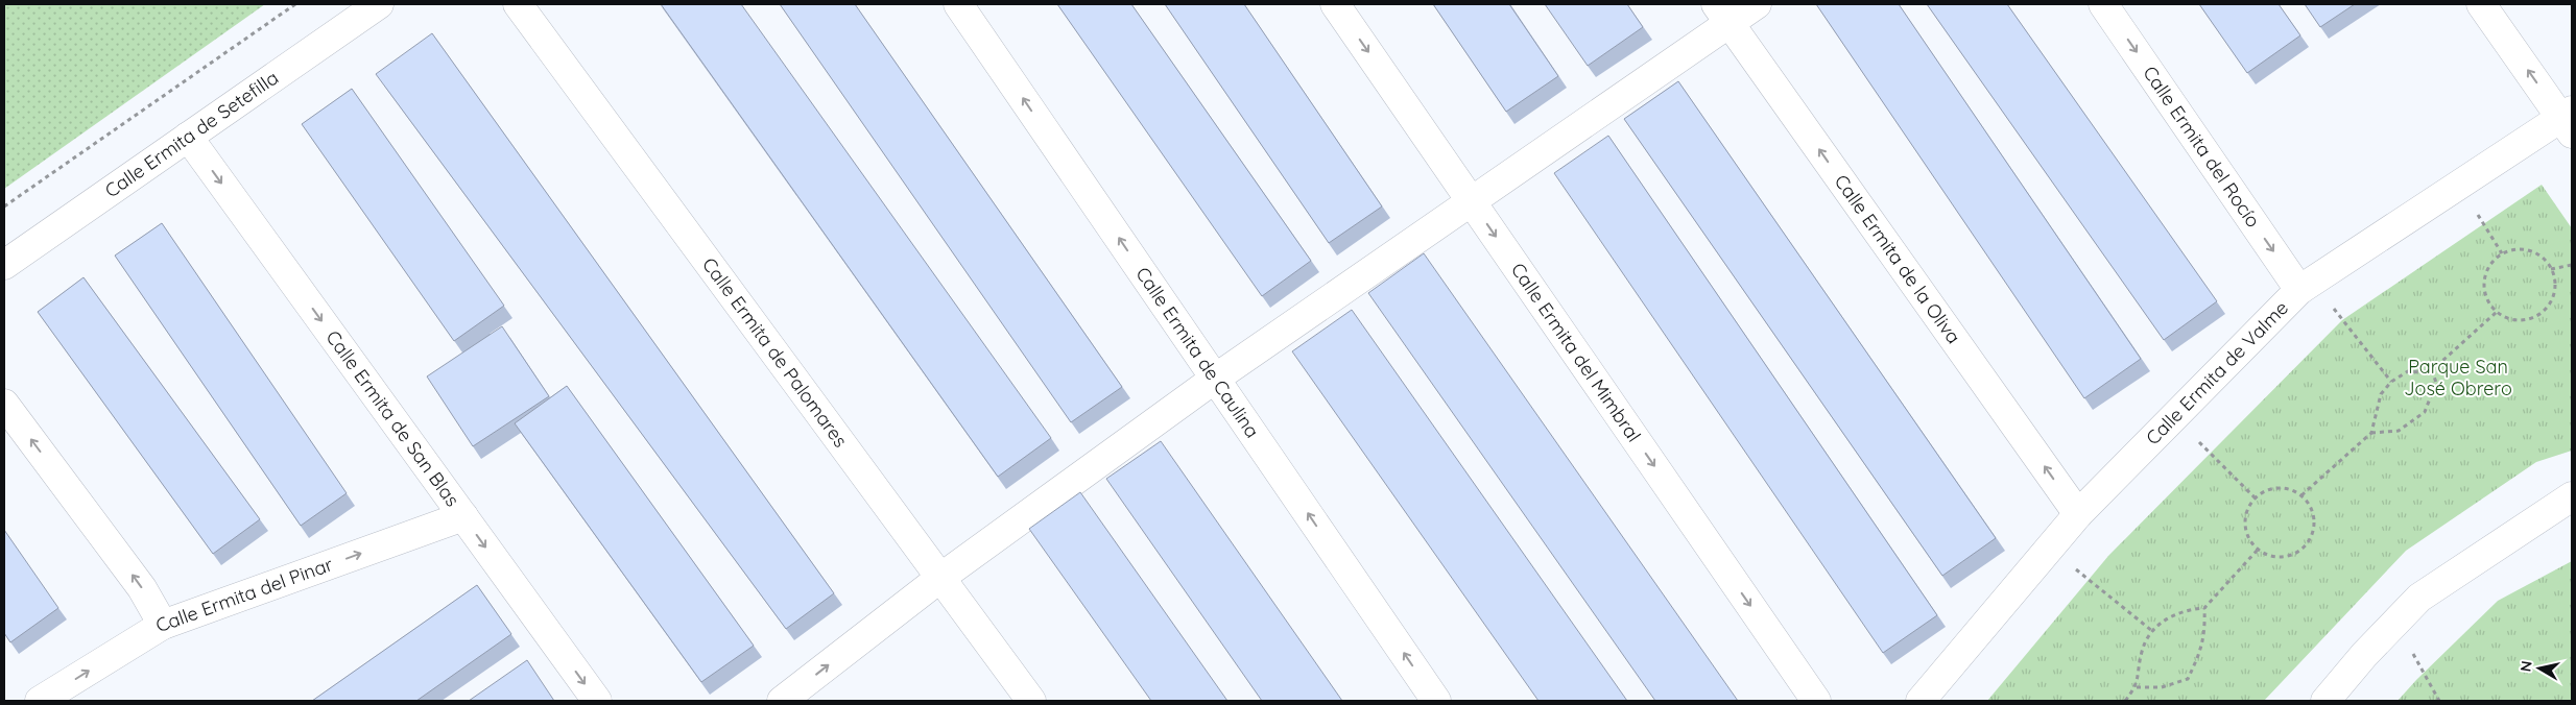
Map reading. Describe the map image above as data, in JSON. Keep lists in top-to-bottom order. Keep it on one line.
{"streets":{"street":["Calle Ermita de Setefilla","Calle Ermita del Rocío","Calle Ermita de la Oliva","Calle Ermita de Palomares","Calle Ermita de Caulina","Calle Ermita del Mimbral","Calle Ermita de Valme","Calle Ermita de San Blas","Calle Ermita del Pinar"]},"crossings":[["Calle Ermita de Setefilla","Calle Ermita de San Blas"],["Calle Ermita del Rocío","Calle Ermita de Valme"],["Calle Ermita de la Oliva","Calle Ermita de Valme"],["Calle Ermita de San Blas","Calle Ermita del Pinar"]],"one_way":["Calle Ermita del Rocío","Calle Ermita de la Oliva","Calle Ermita de Caulina","Calle Ermita del Mimbral","Calle Ermita de San Blas","Calle Ermita del Pinar"],"parks":["Parque San José Obrero"],"north":"left"}
